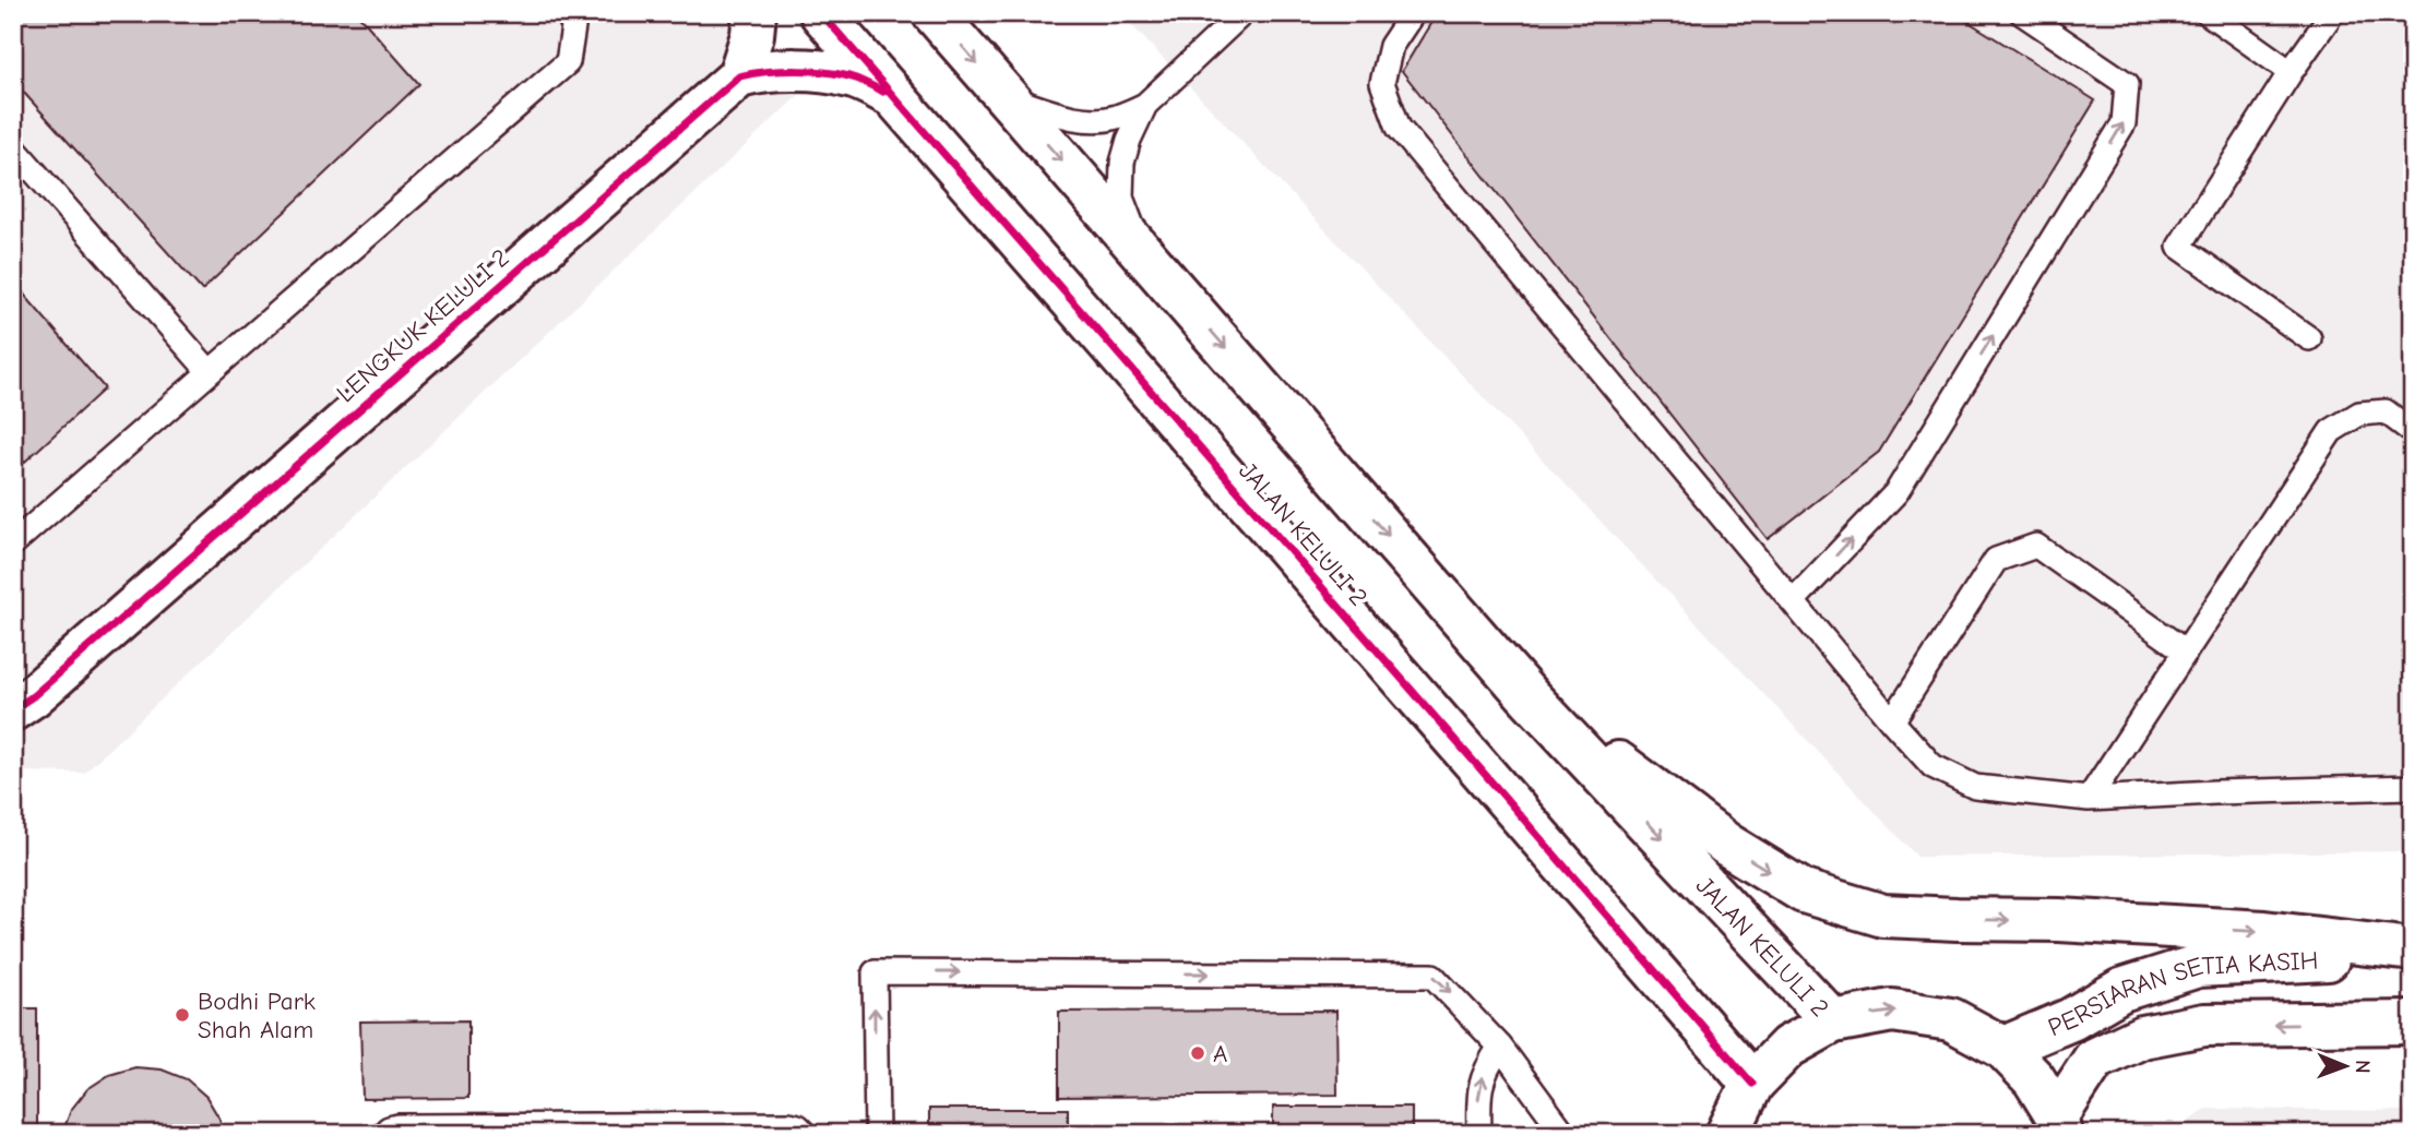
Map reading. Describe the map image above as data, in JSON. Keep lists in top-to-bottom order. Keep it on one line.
{"streets":{"street":["LENGKUK KELULI 2","JALAN KELULI 2","PERSIARAN SETIA KASIH"]},"places":["Bodhi Park Shah Alam","A"],"north":"right"}
